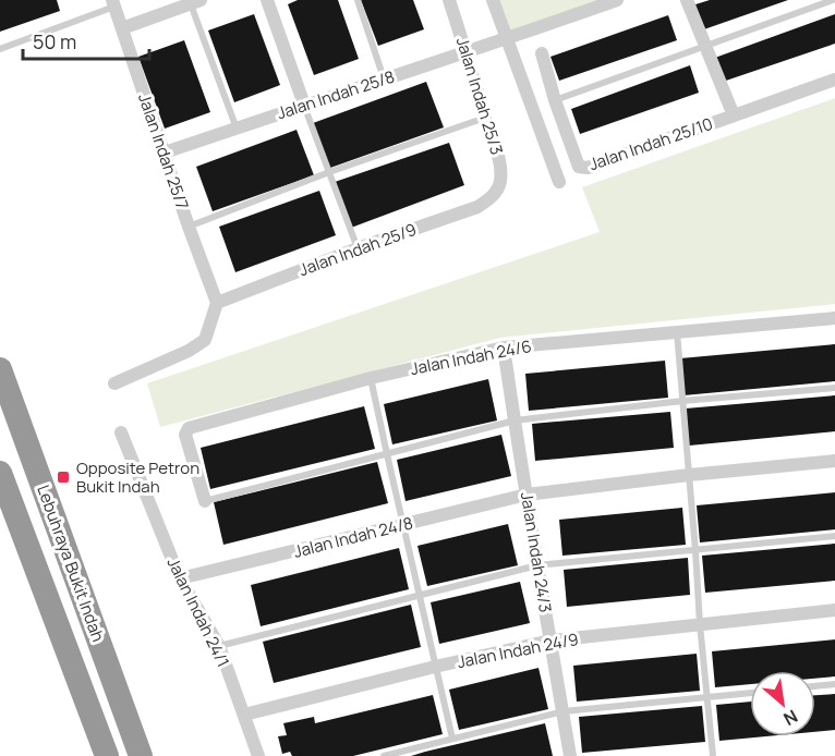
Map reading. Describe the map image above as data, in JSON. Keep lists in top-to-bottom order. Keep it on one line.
{"streets":{"highway":["Lebuhraya Bukit Indah"],"street":["Jalan Indah 25/8","Jalan Indah 25/3","Jalan Indah 25/10","Jalan Indah 25/7","Jalan Indah 25/9","Jalan Indah 24/6","Jalan Indah 24/8","Jalan Indah 24/3","Jalan Indah 24/1","Jalan Indah 24/9"]},"crossings":[["Jalan Indah 25/8","Jalan Indah 25/3"],["Jalan Indah 25/8","Jalan Indah 25/7"],["Jalan Indah 25/3","Jalan Indah 25/9"],["Jalan Indah 25/7","Jalan Indah 25/9"],["Jalan Indah 24/6","Jalan Indah 24/3"],["Jalan Indah 24/8","Jalan Indah 24/3"],["Jalan Indah 24/8","Jalan Indah 24/1"],["Jalan Indah 24/3","Jalan Indah 24/9"],["Jalan Indah 24/1","Jalan Indah 24/9"]],"places":{"transit":["Opposite Petron Bukit Indah"]},"scale_bar":"50 m","north":"bottom right"}
